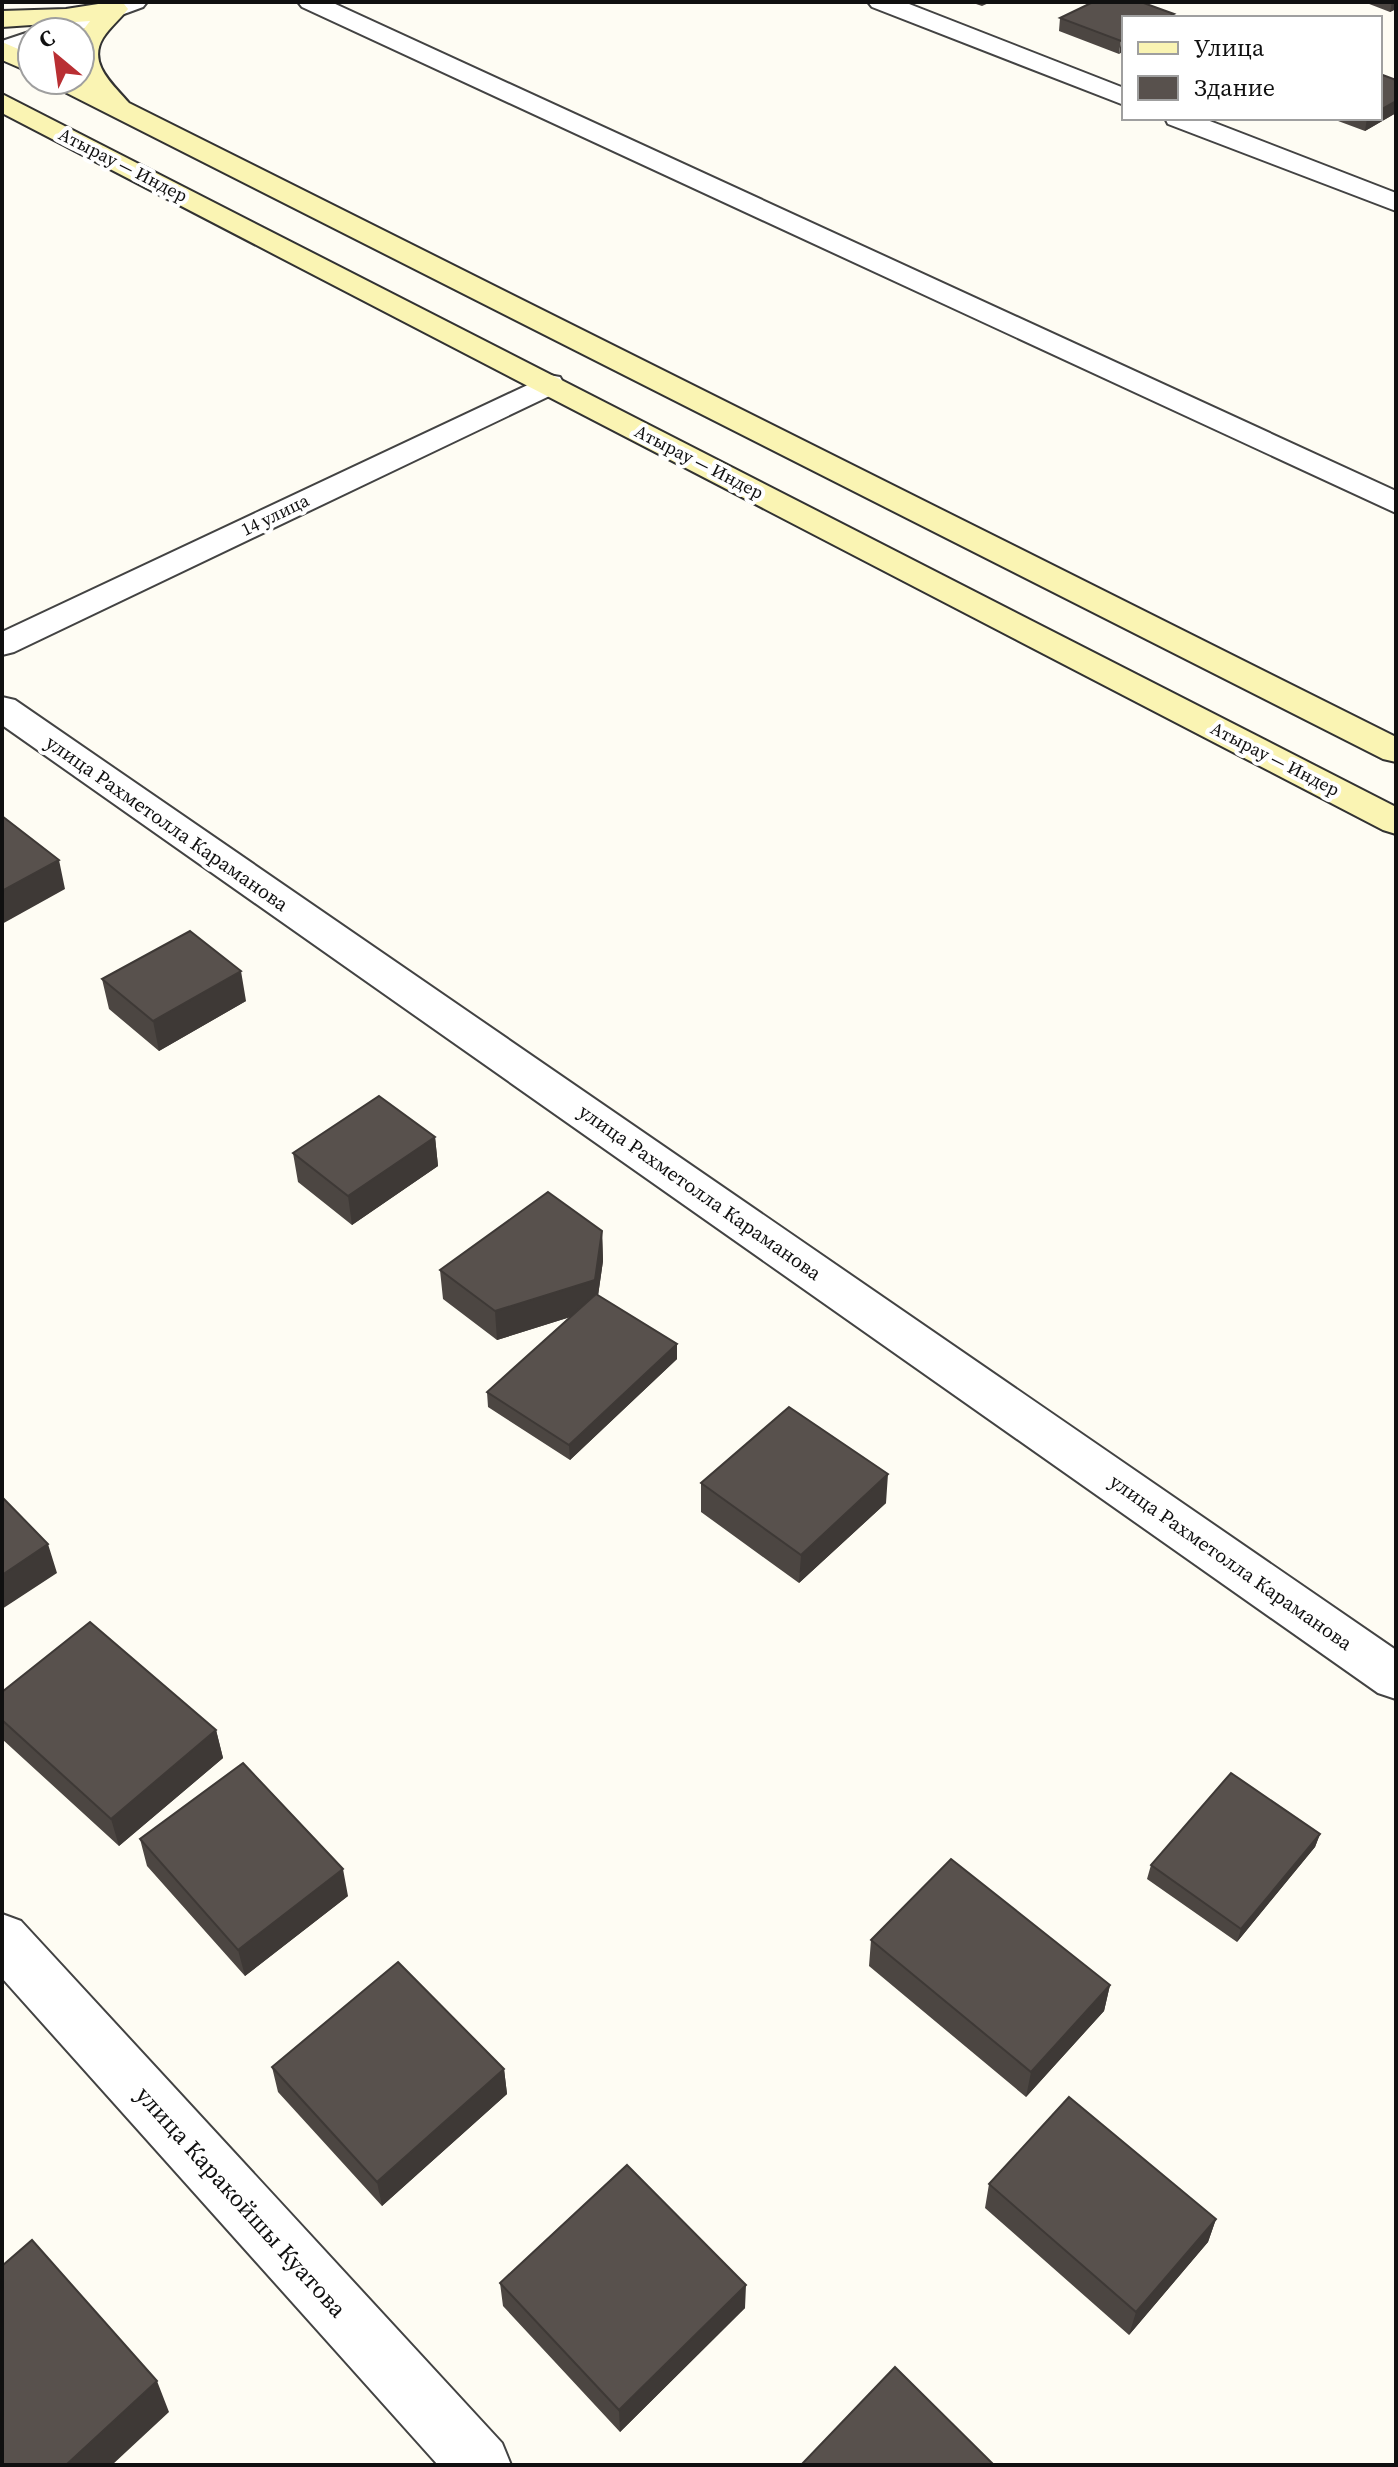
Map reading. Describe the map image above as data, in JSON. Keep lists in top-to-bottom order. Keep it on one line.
{"streets":{"main road":["Атырау — Индер"],"street":["14 улица","улица Рахметолла Караманова","улица Каракойшы Куатова"]},"crossings":[["Атырау — Индер","14 улица"]],"legend":["Улица","Здание"],"north":"top left"}
